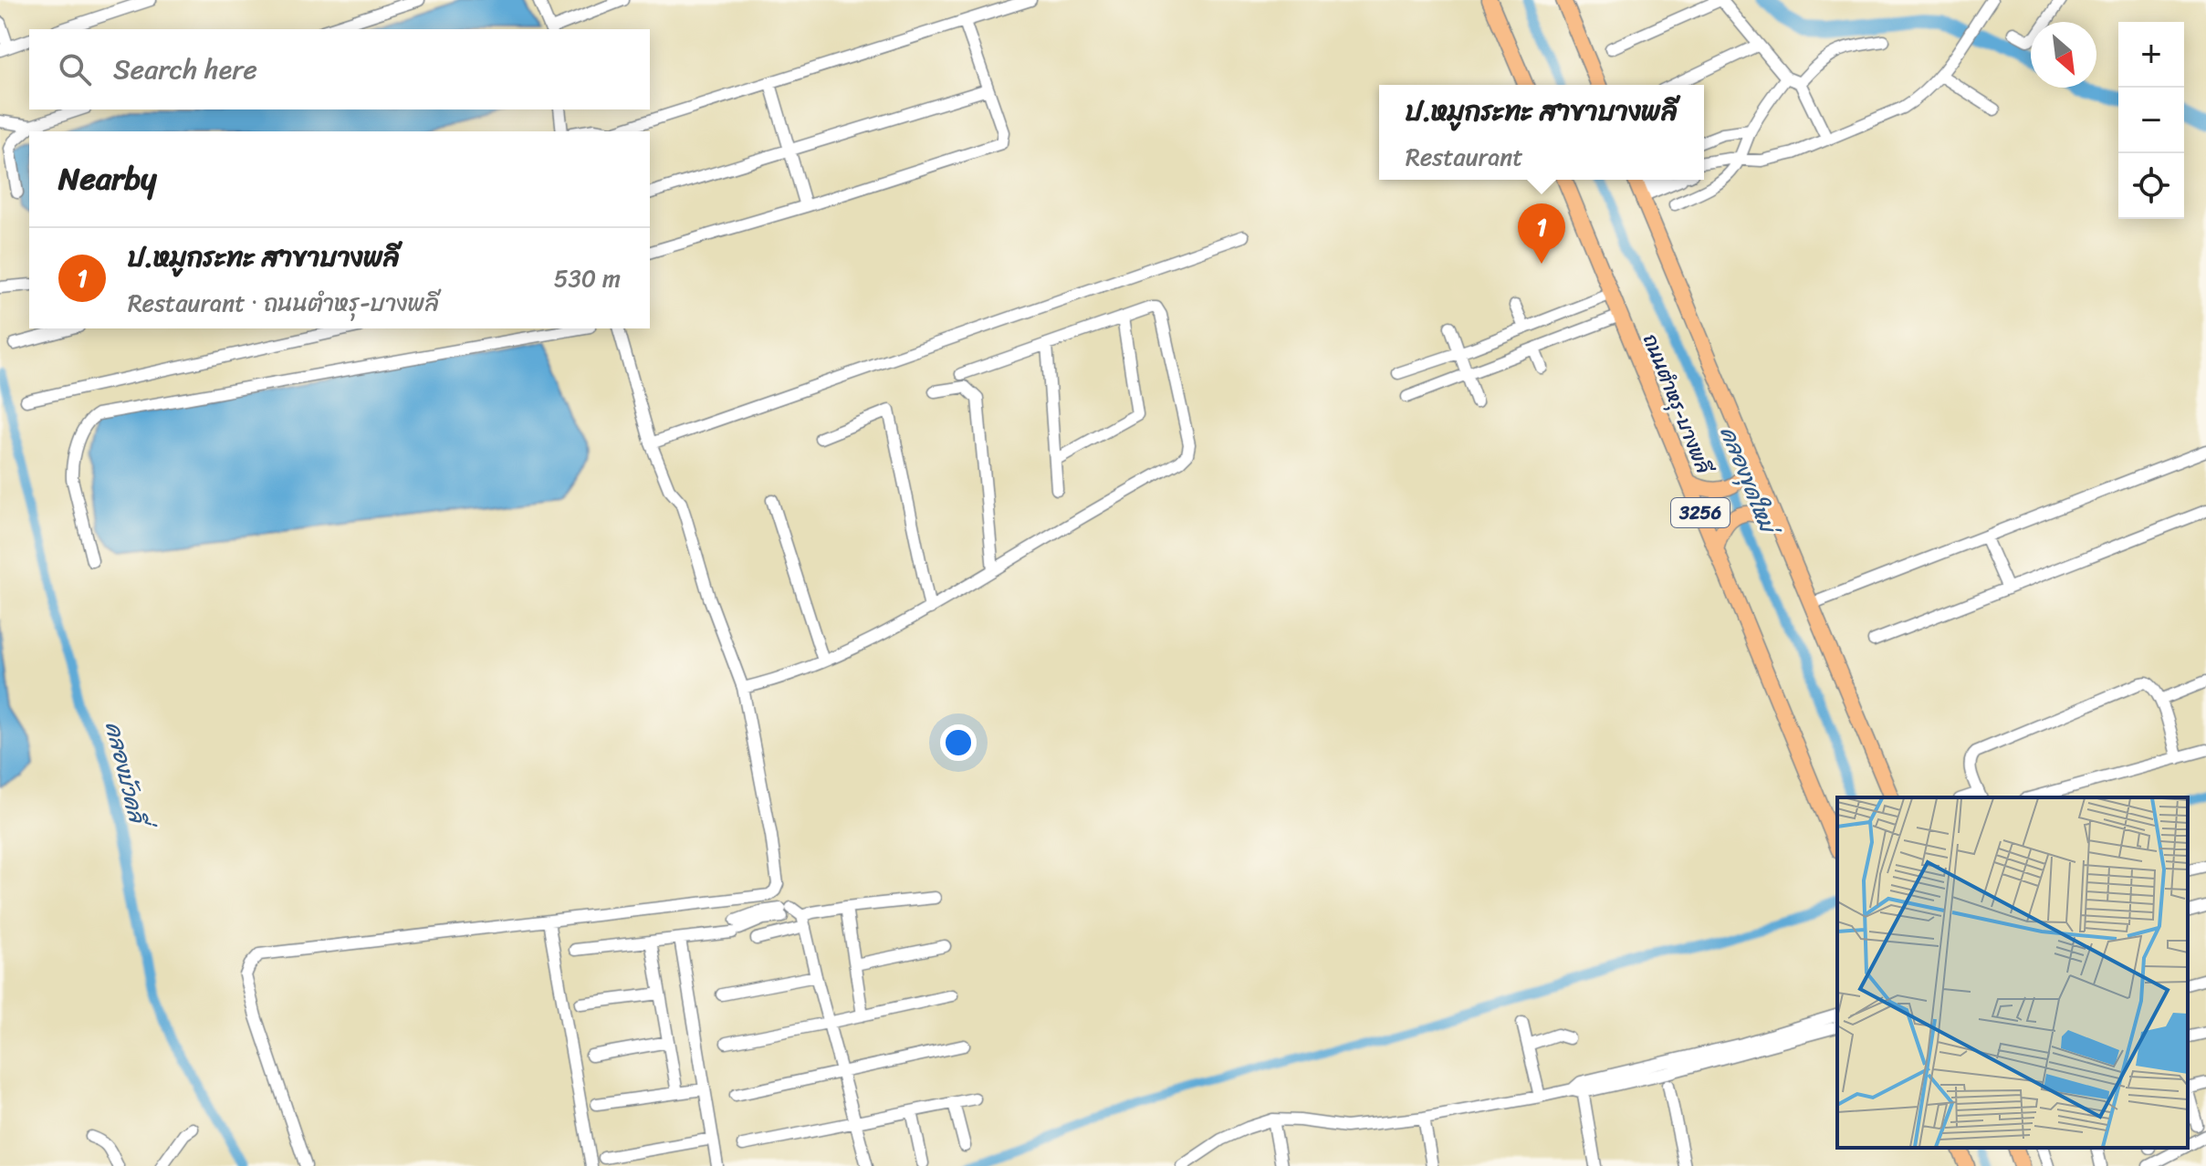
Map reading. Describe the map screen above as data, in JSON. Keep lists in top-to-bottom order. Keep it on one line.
{"streets":{"main road":["ถนนตำหรุ-บางพลี","3256"]},"water":["คลองขุดใหม่","คลองบัวคลี่"],"north":"bottom right","page":{"map_buttons":["+","−"],"search":"Search here","popup":["ป.หมูกระทะ สาขาบางพลี","Restaurant"],"heading":"Nearby","pins":"1","list":[{"mark":"1","name":"ป.หมูกระทะ สาขาบางพลี","note":"Restaurant · ถนนตำหรุ-บางพลี","value":"530 m"}]}}
